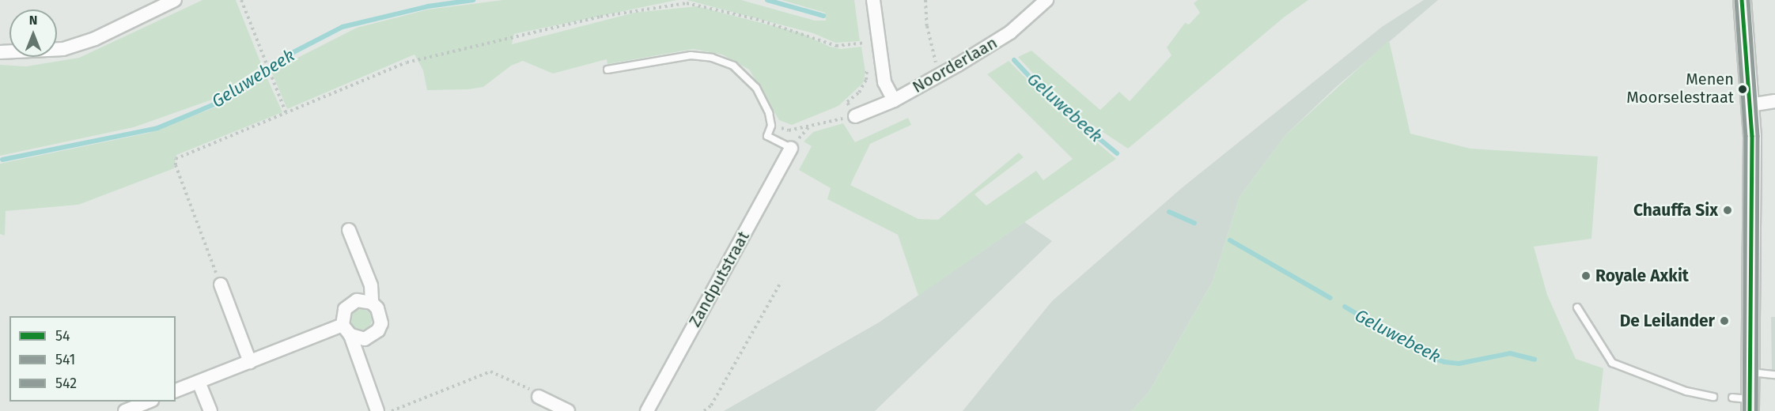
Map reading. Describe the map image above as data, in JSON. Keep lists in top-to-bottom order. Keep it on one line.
{"streets":{"street":["Noorderlaan","Zandputstraat"]},"water":["Geluwebeek"],"places":["Menen Moorselestraat","Chauffa Six","Royale Axkit","De Leilander"],"lines":["transit line 54","transit line 542","transit line 541"],"legend":["54","541","542"],"north":"top"}
